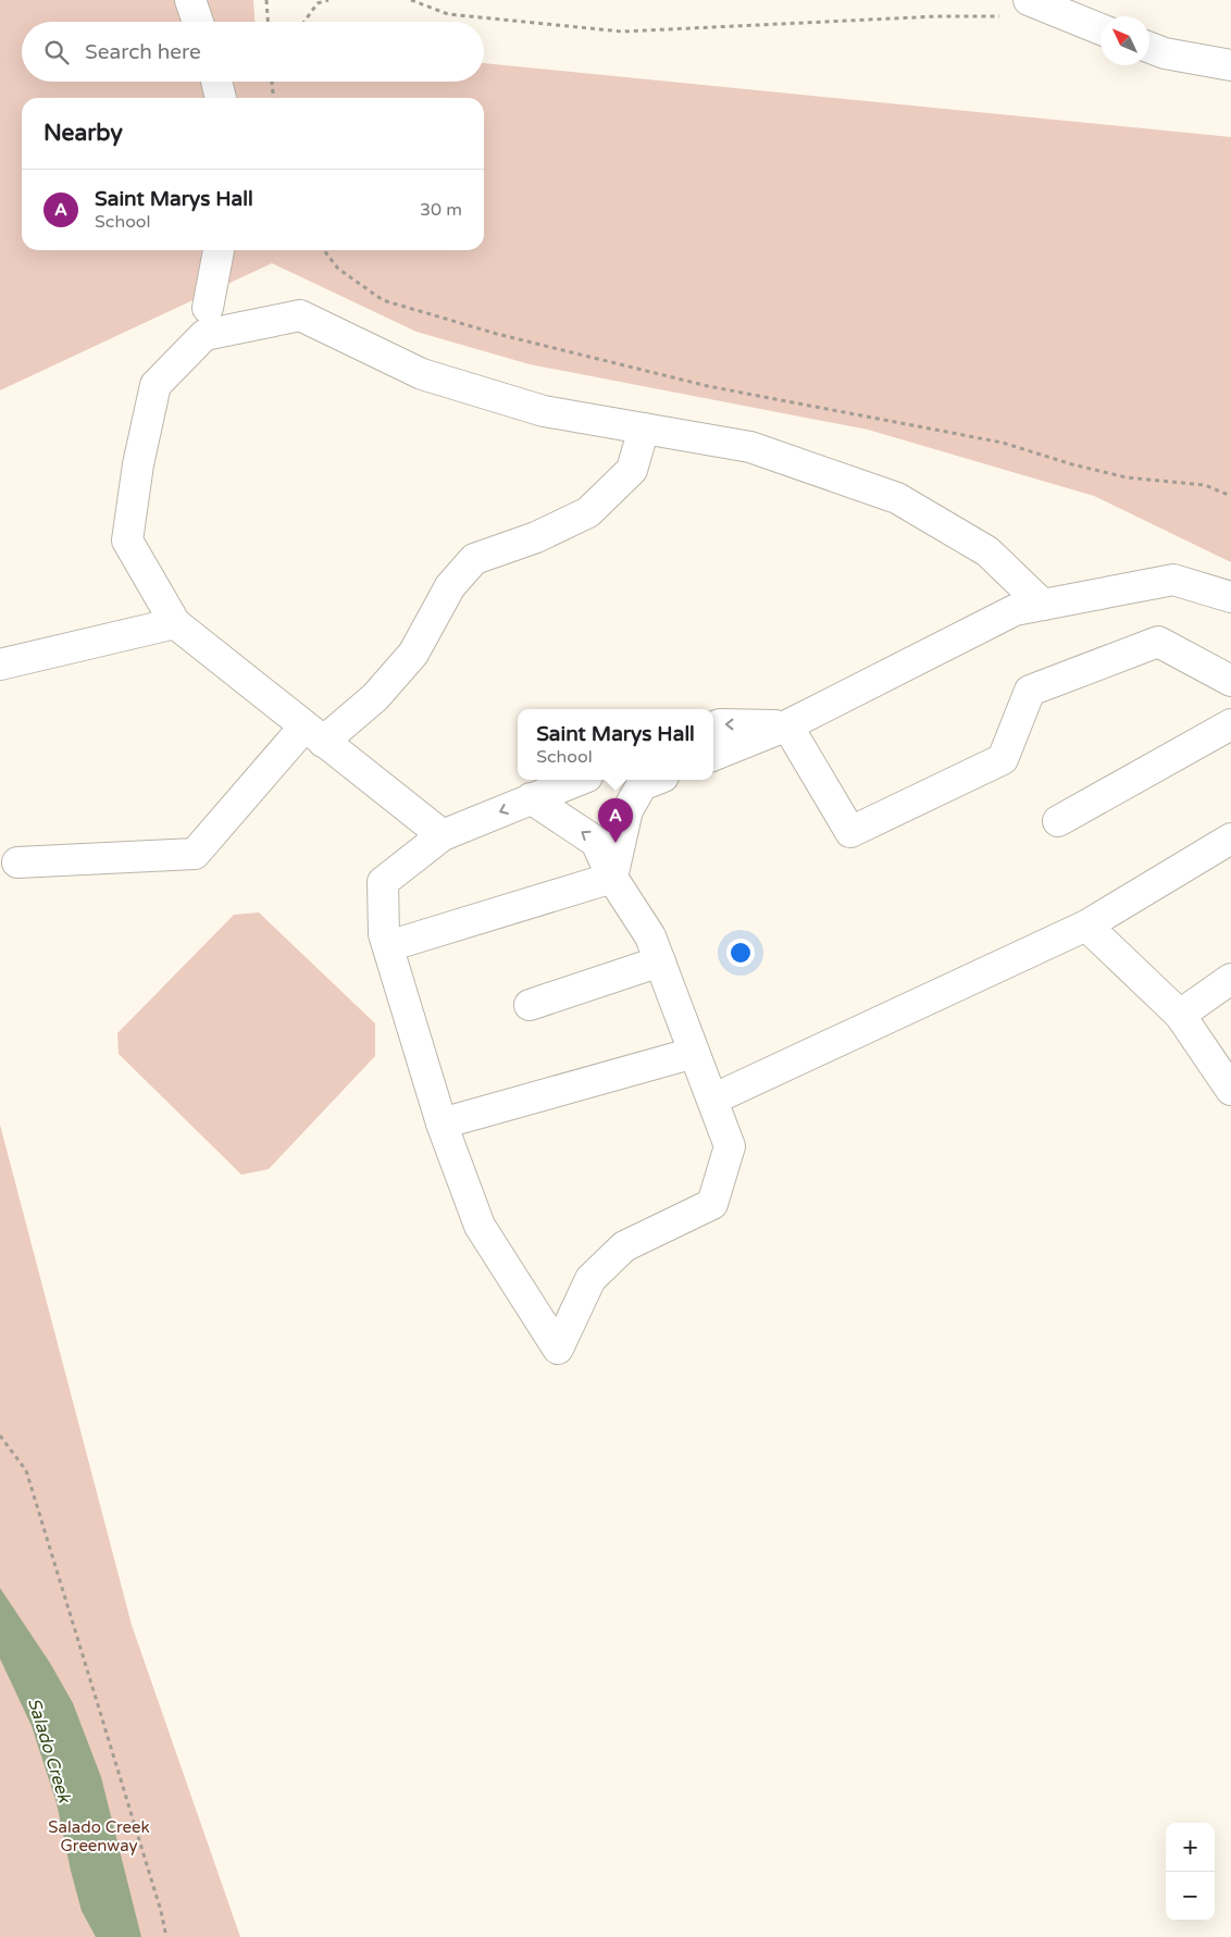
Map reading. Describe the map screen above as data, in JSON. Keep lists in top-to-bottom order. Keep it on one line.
{"water":["Salado Creek"],"parks":["Salado Creek Greenway"],"north":"top left","page":{"search":"Search here","heading":"Nearby","list":[{"mark":"A","name":"Saint Marys Hall","note":"School","value":"30 m"}],"popup":["Saint Marys Hall","School"],"pins":"A","map_buttons":["+","−"]}}
